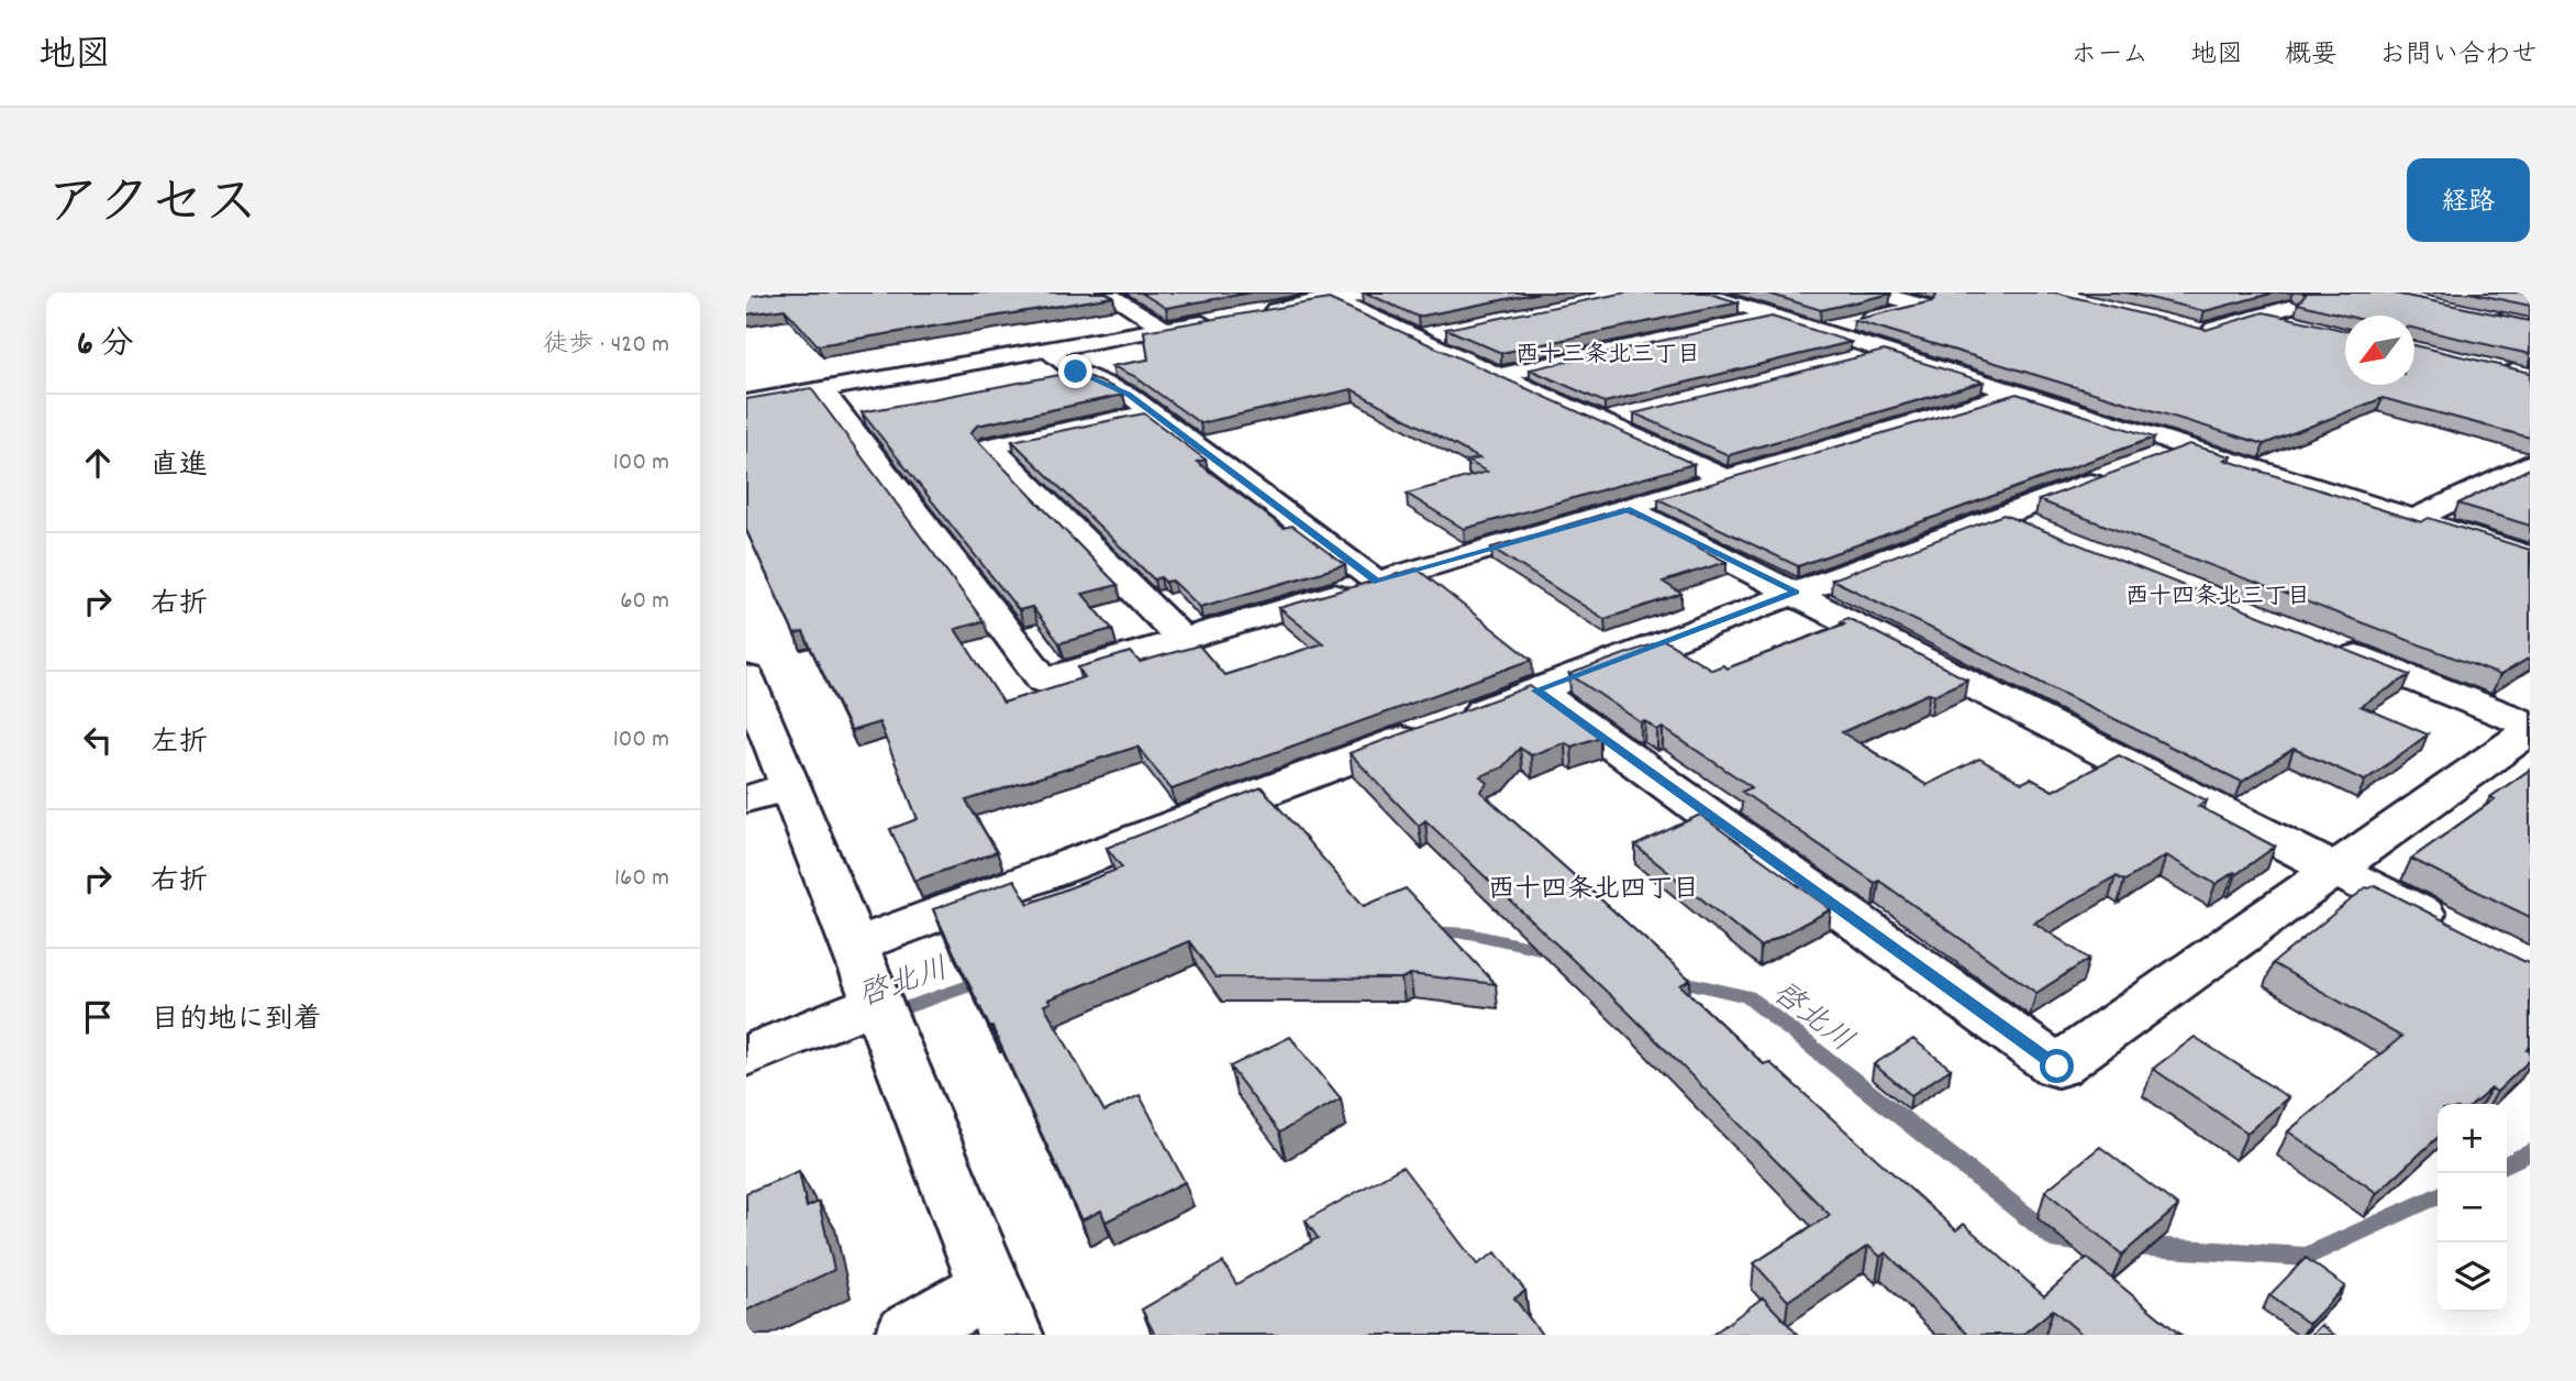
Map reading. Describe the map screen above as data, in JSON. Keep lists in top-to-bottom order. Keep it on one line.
{"districts":["西十三条北三丁目","西十四条北三丁目","西十四条北四丁目"],"water":["啓北川"],"north":"bottom left","page":{"header":"地図","nav":["ホーム","地図","概要","お問い合わせ"],"title":"アクセス","buttons":"経路","heading":["6 分","徒歩 · 420 m"],"list":[["直進","100 m"],["右折","60 m"],["左折","100 m"],["右折","160 m"],"目的地に到着"],"map_buttons":["+","−"]}}
